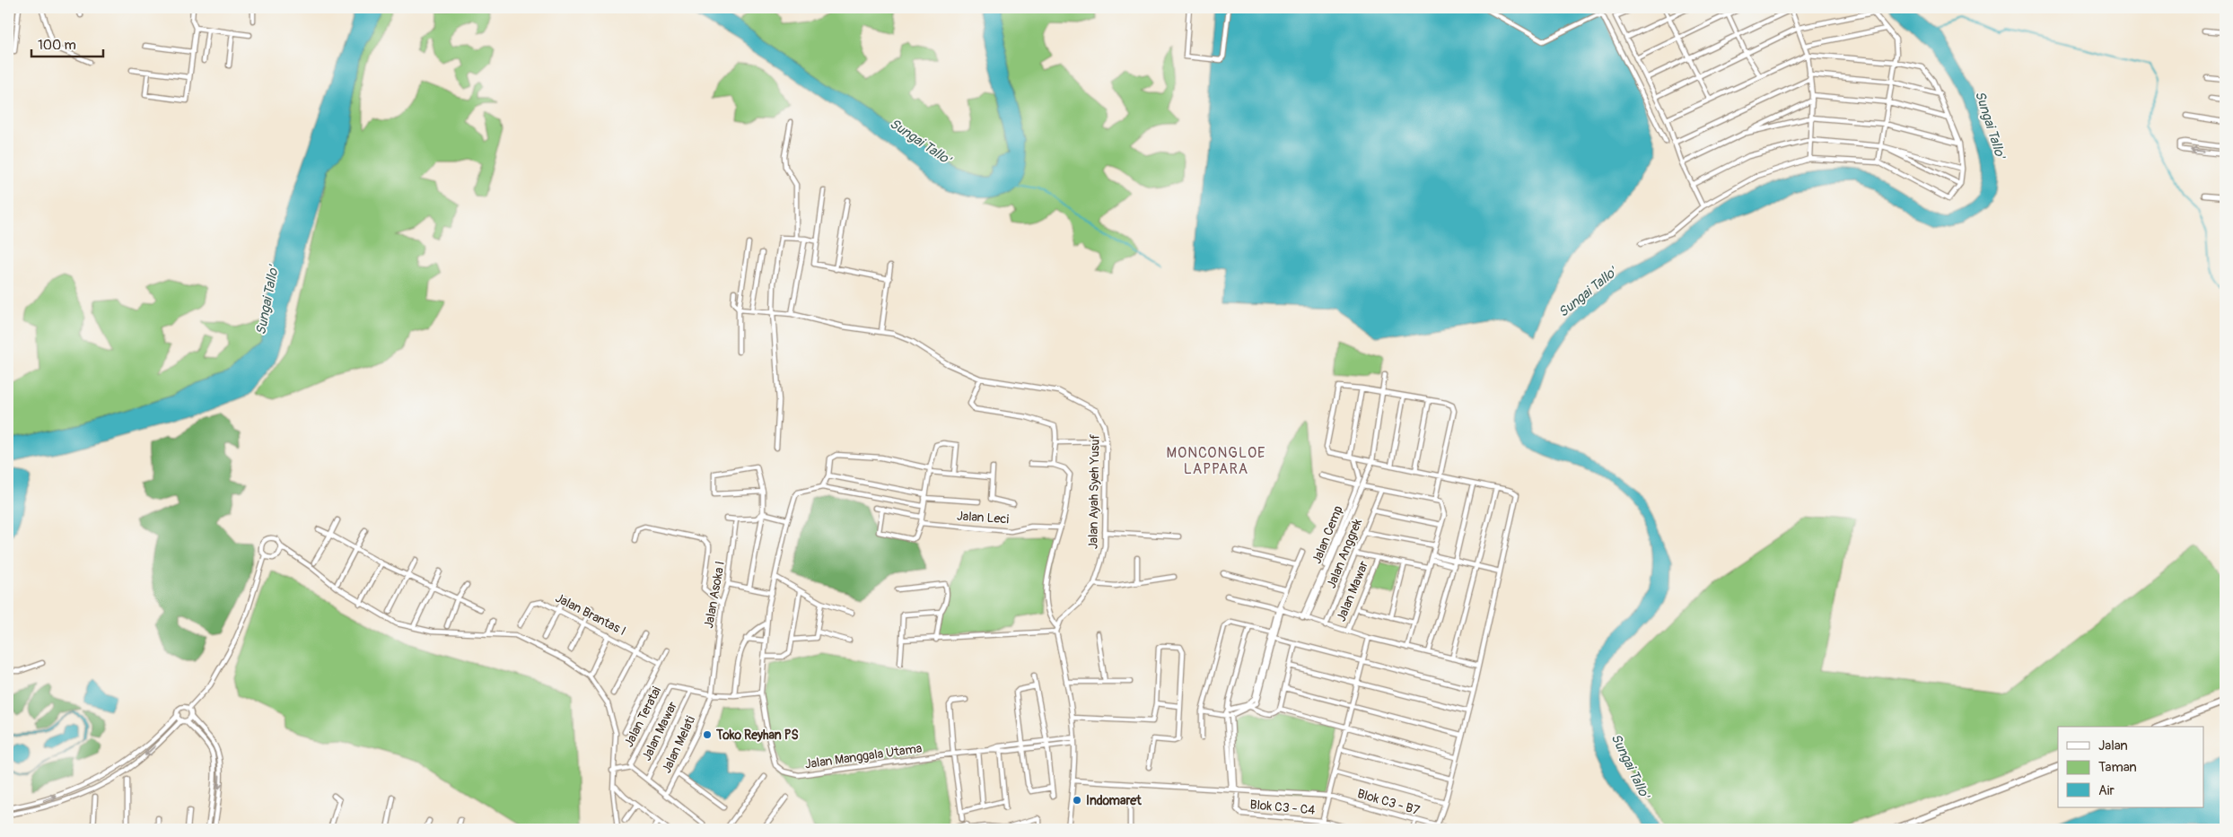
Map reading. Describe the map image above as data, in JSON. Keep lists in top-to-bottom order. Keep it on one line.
{"streets":{"street":["Jalan Ayah Syeh Yusuf","Jalan Leci","Jalan Cemp","Jalan Anggrek","Jalan Mawar","Jalan Asoka I","Jalan Brantas I","Jalan Teratai","Jalan Melati","Jalan Manggala Utama","Blok C3 - B7","Blok C3 - C4"]},"crossings":[["Jalan Ayah Syeh Yusuf","Jalan Leci"],["Jalan Ayah Syeh Yusuf","Jalan Manggala Utama"],["Jalan Ayah Syeh Yusuf","Blok C3 - B7"],["Jalan Mawar","Jalan Teratai"],["Jalan Asoka I","Jalan Teratai"],["Jalan Asoka I","Jalan Melati"],["Jalan Teratai","Jalan Manggala Utama"],["Blok C3 - B7","Blok C3 - C4"]],"districts":["MONCONGLOE LAPPARA"],"water":["Sungai Tallo'"],"places":["Toko Reyhan PS","Indomaret"],"legend":["Jalan","Taman","Air"],"scale_bar":"100 m"}
